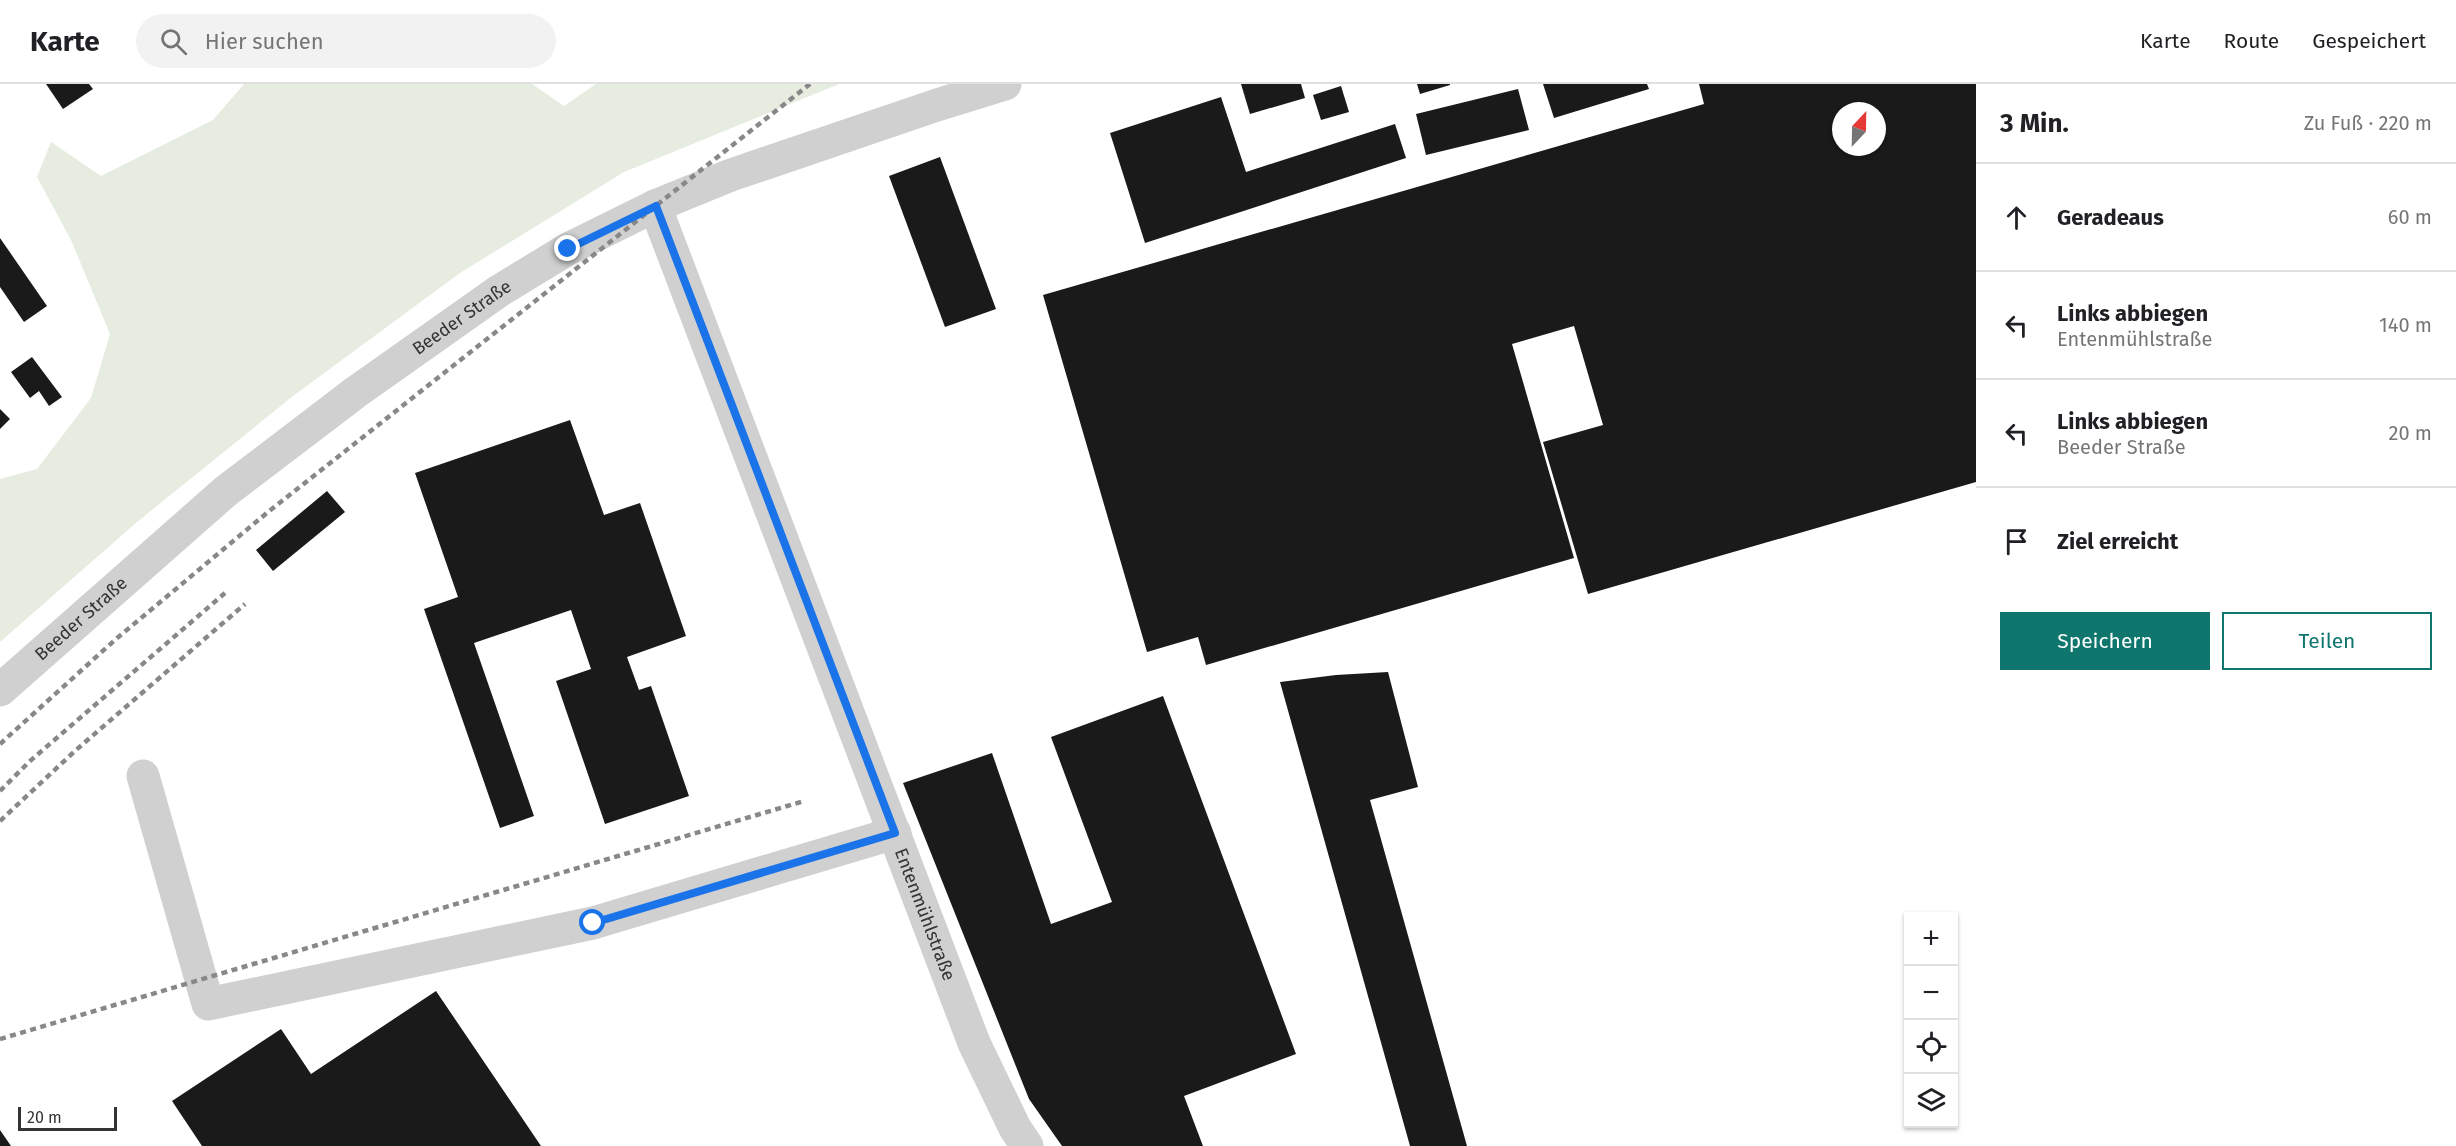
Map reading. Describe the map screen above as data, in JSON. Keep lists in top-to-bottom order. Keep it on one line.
{"streets":{"street":["Beeder Straße","Entenmühlstraße"]},"crossings":[["Beeder Straße","Entenmühlstraße"]],"scale_bar":"20 m","north":"top","page":{"header":"Karte","search":"Hier suchen","nav":["Karte","Route","Gespeichert"],"heading":["3 Min.","Zu Fuß · 220 m"],"list":[["Geradeaus","60 m"],["Links abbiegen","Entenmühlstraße","140 m"],["Links abbiegen","Beeder Straße","20 m"],"Ziel erreicht"],"buttons":["Speichern","Teilen"],"map_buttons":["+","−"],"scale":"20 m"}}
